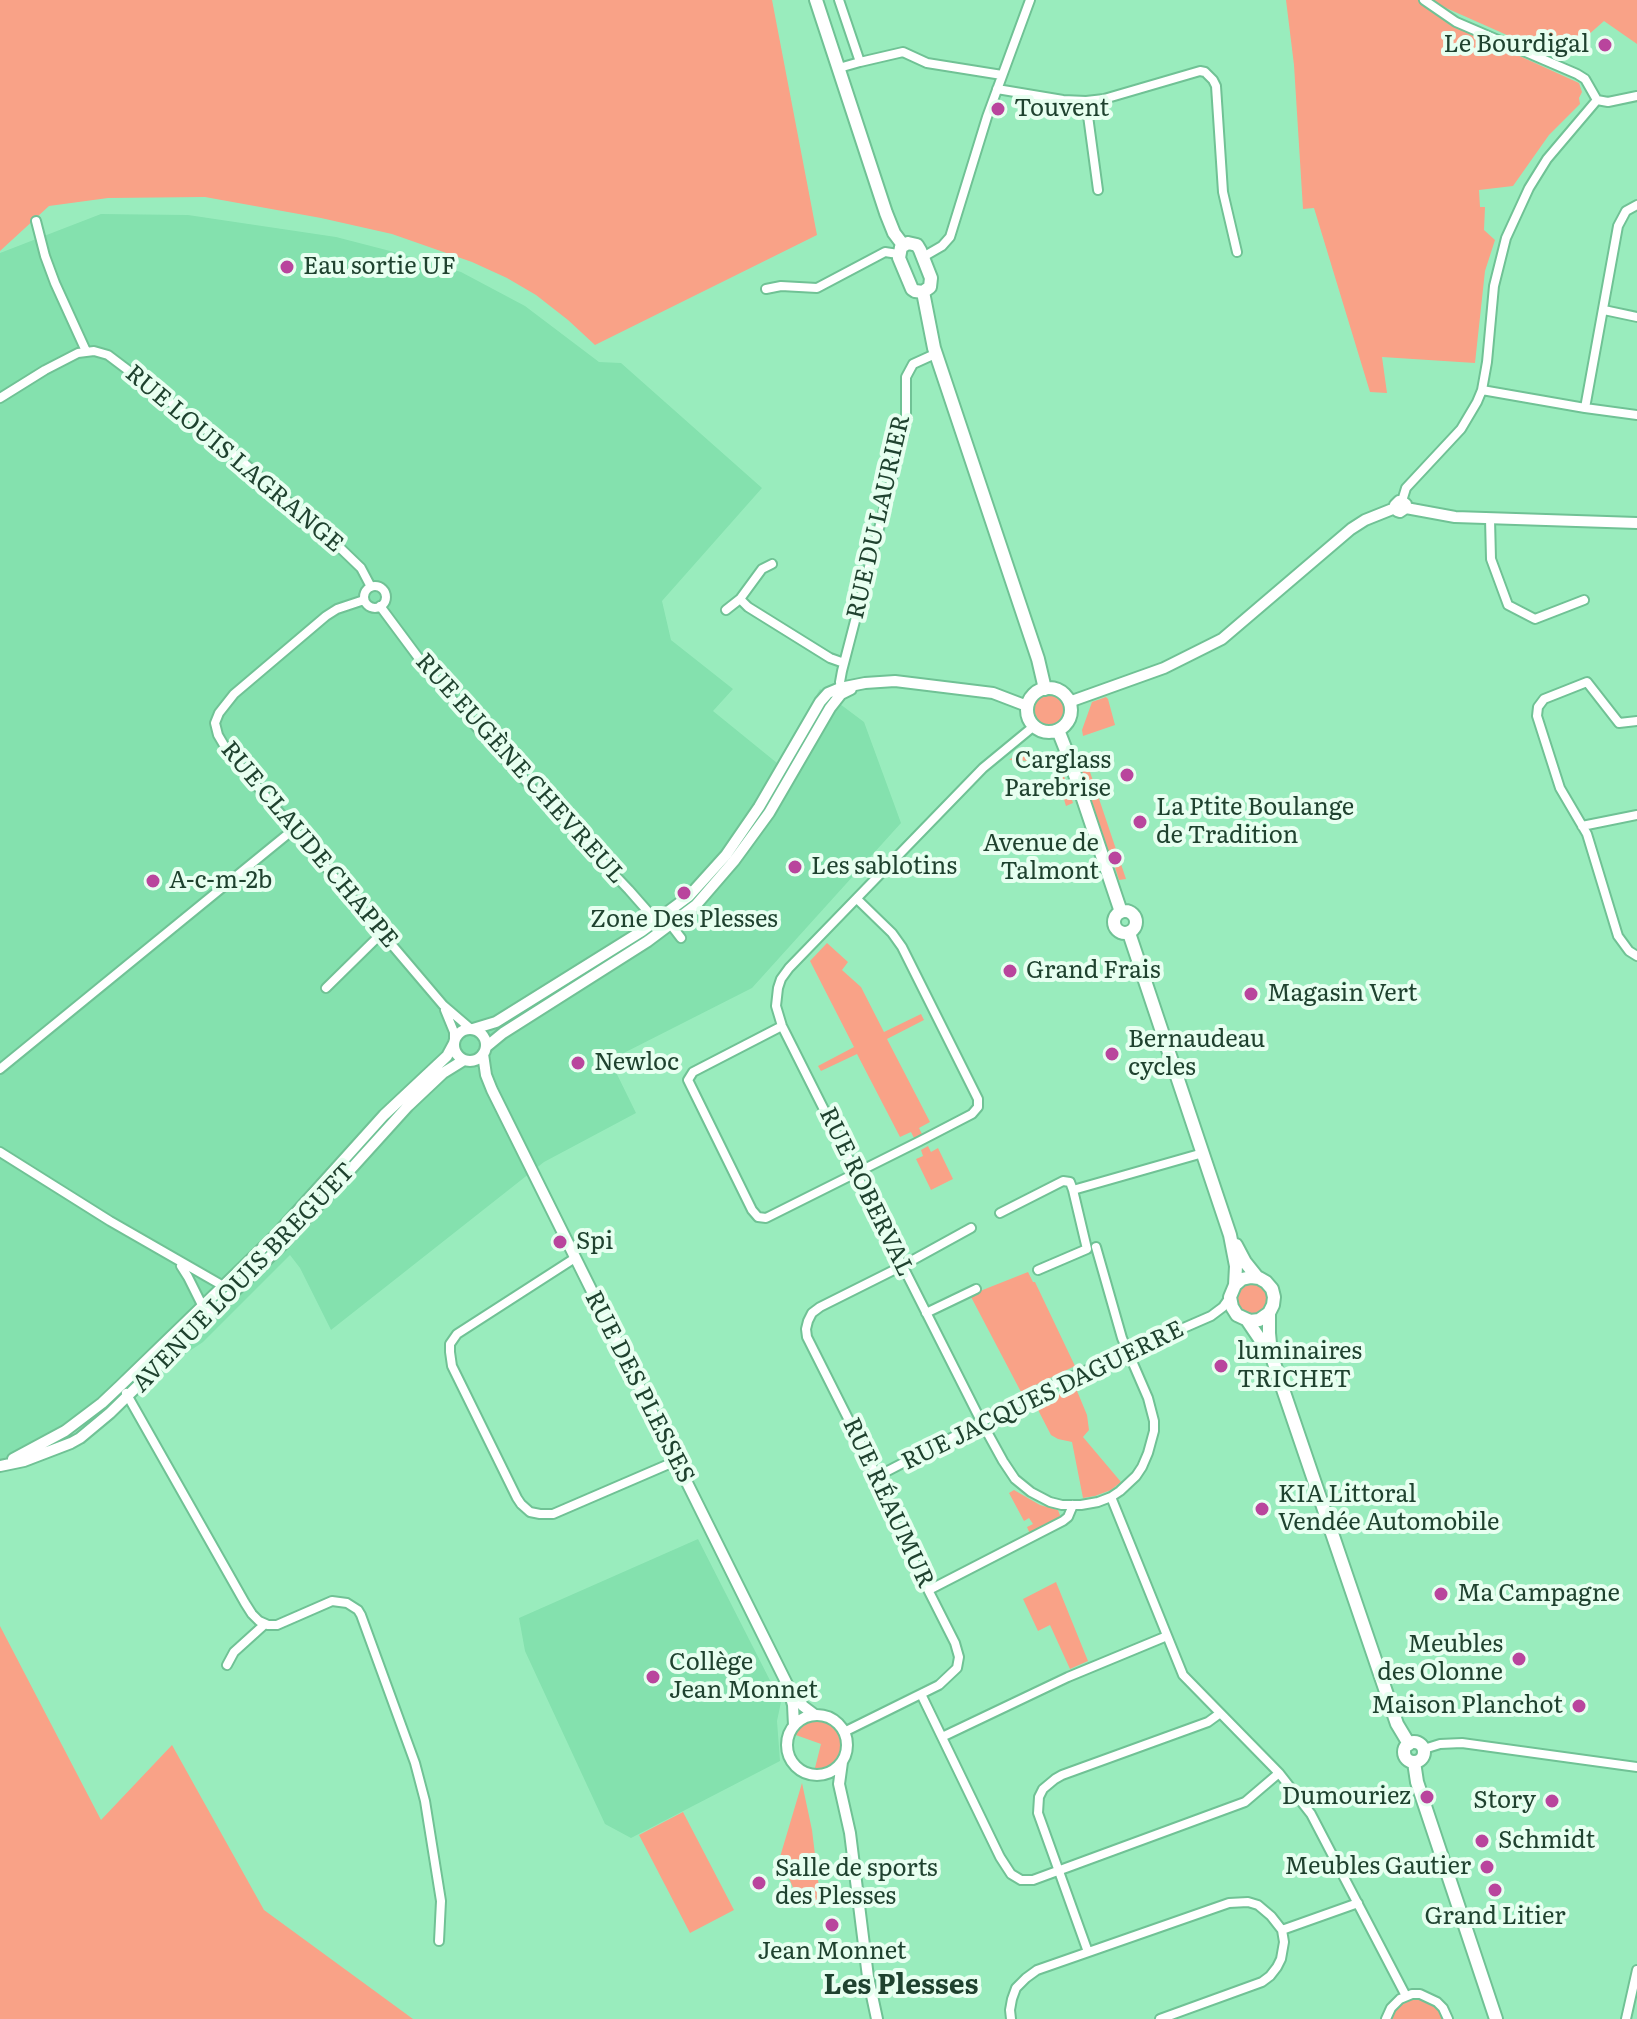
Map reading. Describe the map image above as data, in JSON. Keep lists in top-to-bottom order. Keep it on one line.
{"streets":{"street":["RUE LOUIS LAGRANGE","RUE DU LAURIER","RUE EUGÈNE CHEVREUL","RUE CLAUDE CHAPPE","RUE ROBERVAL","AVENUE LOUIS BREGUET","RUE DES PLESSES","RUE JACQUES DAGUERRE","RUE RÉAUMUR"]},"crossings":[["RUE LOUIS LAGRANGE","RUE EUGÈNE CHEVREUL"],["RUE LOUIS LAGRANGE","RUE CLAUDE CHAPPE"],["RUE EUGÈNE CHEVREUL","RUE CLAUDE CHAPPE"],["RUE CLAUDE CHAPPE","AVENUE LOUIS BREGUET"],["RUE CLAUDE CHAPPE","RUE DES PLESSES"],["RUE ROBERVAL","RUE JACQUES DAGUERRE"],["RUE ROBERVAL","RUE RÉAUMUR"],["AVENUE LOUIS BREGUET","RUE DES PLESSES"],["RUE DES PLESSES","RUE RÉAUMUR"],["RUE JACQUES DAGUERRE","RUE RÉAUMUR"]],"districts":["Les Plesses"],"places":["Le Bourdigal","Touvent","Eau sortie UF","Carglass Parebrise","La Ptite Boulange de Tradition","Avenue de Talmont","Les sablotins","A-c-m-2b","Zone Des Plesses","Grand Frais","Magasin Vert","Bernaudeau cycles","Newloc","Spi","luminaires TRICHET","KIA Littoral Vendée Automobile","Ma Campagne","Meubles des Olonne","Collège Jean Monnet","Maison Planchot","Dumouriez","Story","Schmidt","Meubles Gautier","Salle de sports des Plesses","Grand Litier","Jean Monnet"]}
